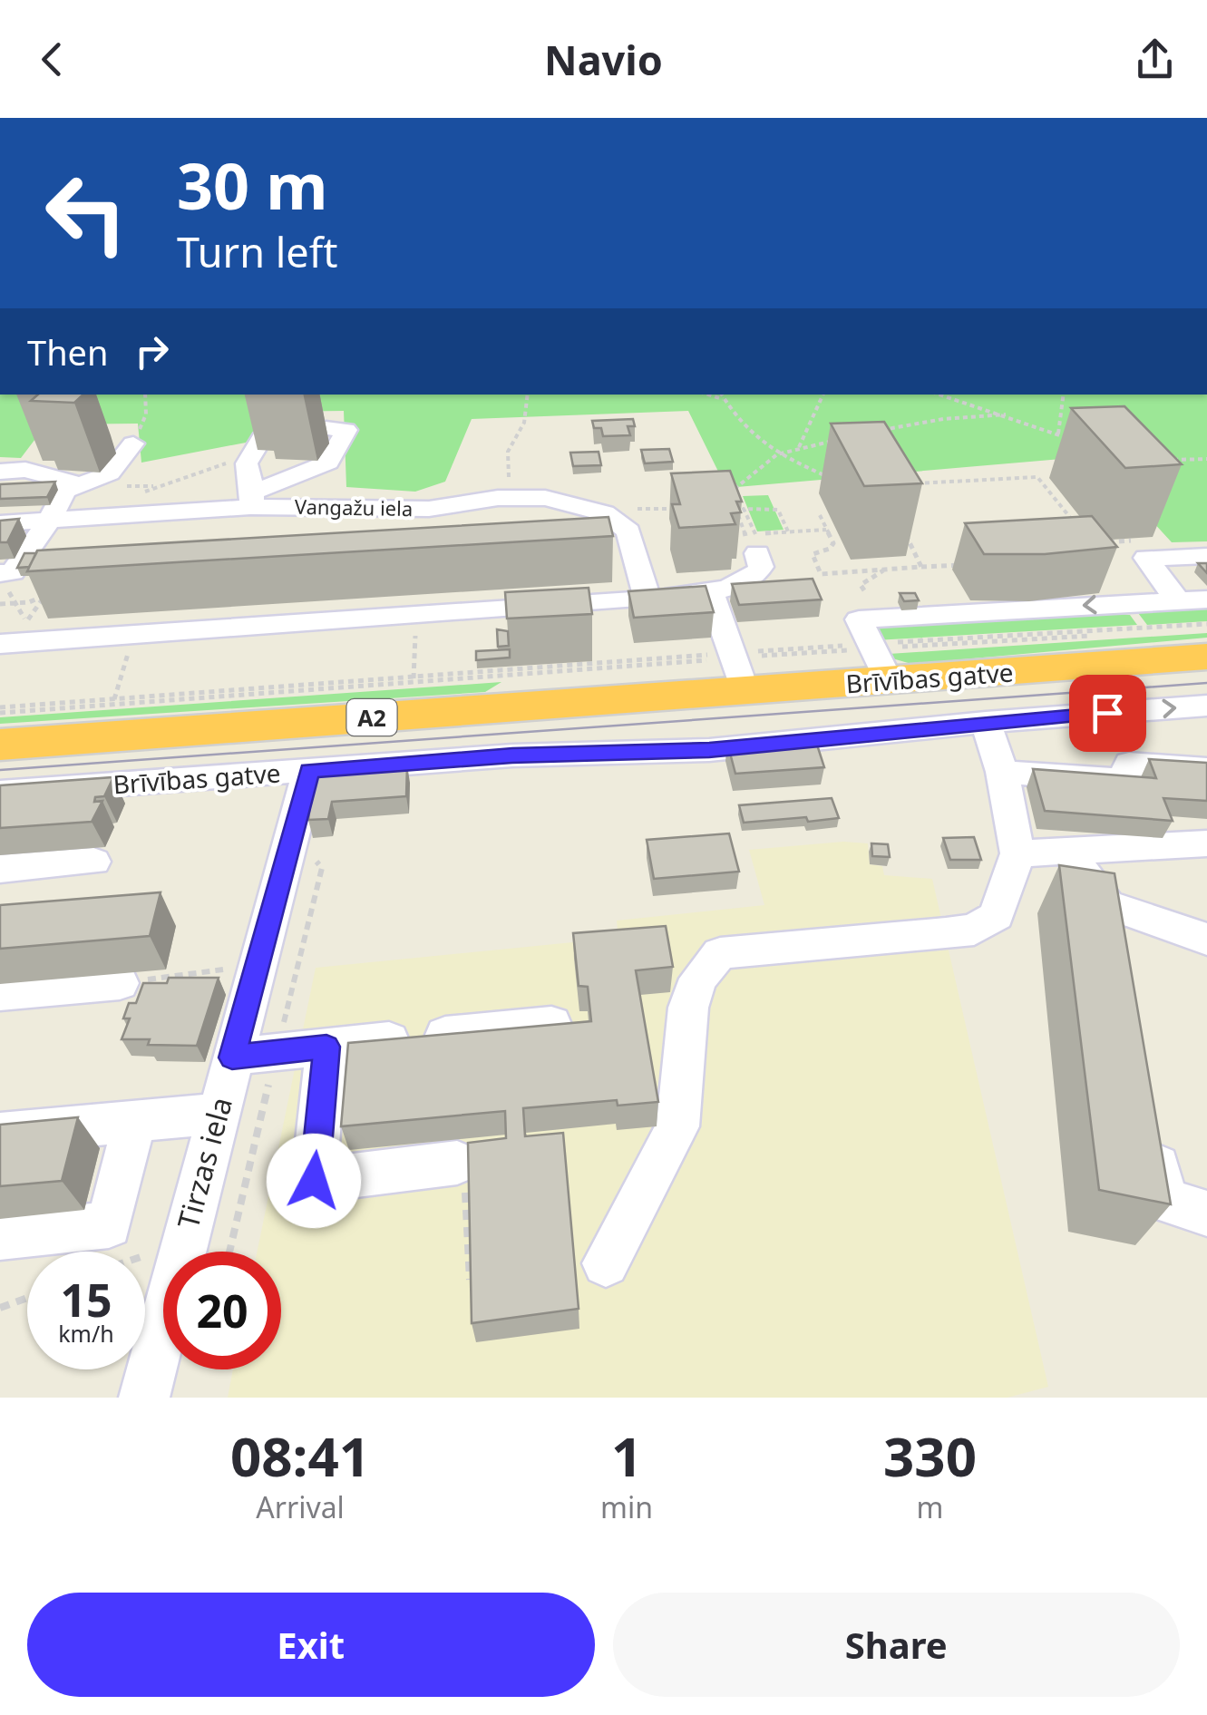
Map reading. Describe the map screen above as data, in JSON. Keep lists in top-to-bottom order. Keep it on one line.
{"streets":{"highway":["Brīvības gatve","A2"],"street":["Vangažu iela","Tirzas iela"]},"crossings":[["Brīvības gatve","Tirzas iela"]],"page":{"header":"Navio","turn":["30 m","Turn left"],"then":"Then","speed":"15 km/h","limit":"20","eta":["08:41","Arrival","1","min","330","m"],"buttons":["Exit","Share"]}}
